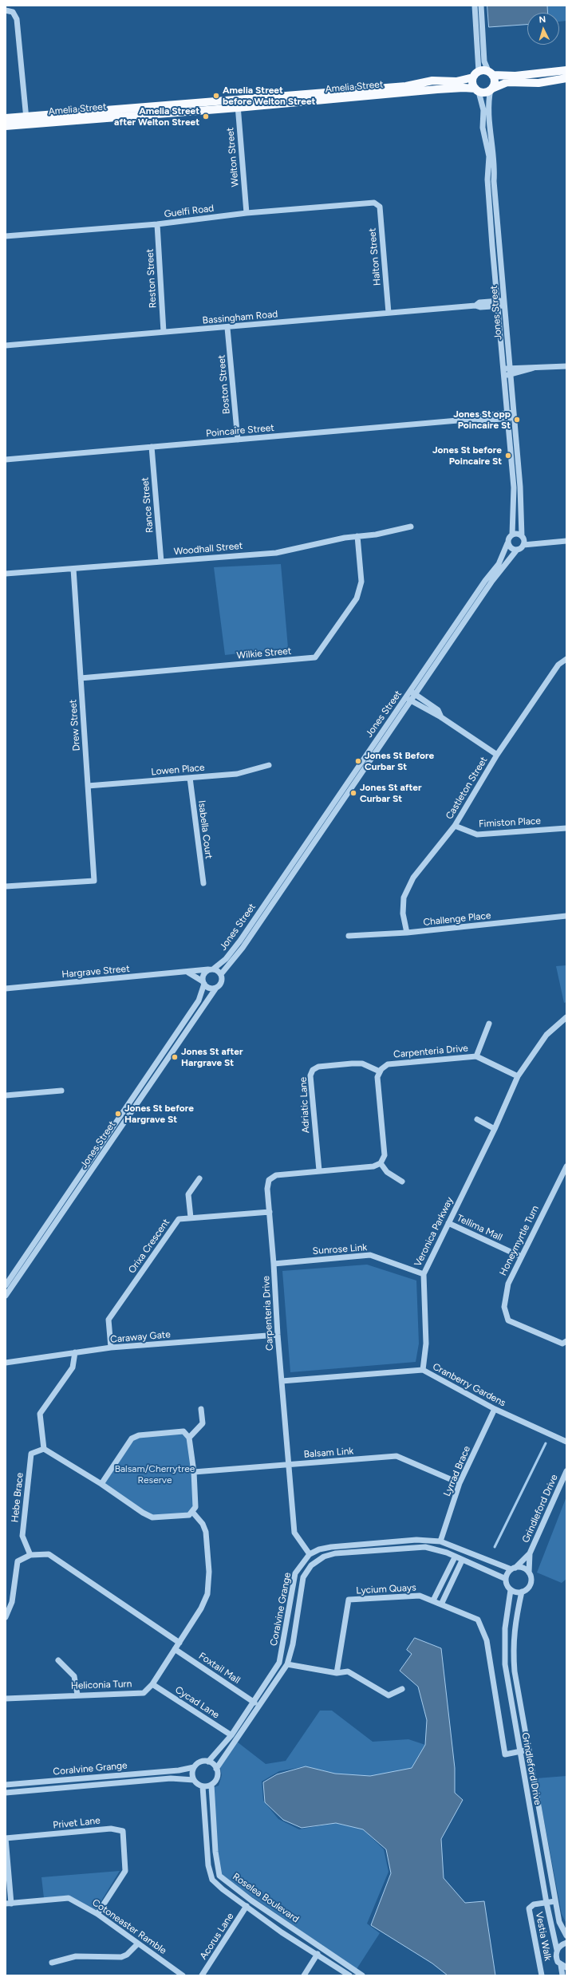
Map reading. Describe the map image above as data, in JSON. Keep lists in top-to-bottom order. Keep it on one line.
{"streets":{"main road":["Amelia Street"],"street":["Welton Street","Guelfi Road","Halton Street","Reston Street","Jones Street","Bassingham Road","Boston Street","Poincaire Street","Rance Street","Woodhall Street","Wilkie Street","Drew Street","Lowen Place","Castleton Street","Fimiston Place","Isabella Court","Challenge Place","Hargrave Street","Carpenteria Drive","Adriatic Lane","Tellima Mall","Veronica Parkway","Honeymyrtle Turn","Orixa Crescent","Sunrose Link","Caraway Gate","Cranberry Gardens","Balsam Link","Lyrrad Brace","Hebe Brace","Grindleford Drive","Lycium Quays","Coralvine Grange","Foxtail Mall","Heliconia Turn","Cycad Lane","Privet Lane","Roselea Boulevard","Cotoneaster Ramble","Acorus Lane","Vestia Walk"]},"crossings":[["Amelia Street","Welton Street"],["Amelia Street","Jones Street"],["Welton Street","Guelfi Road"],["Guelfi Road","Halton Street"],["Guelfi Road","Reston Street"],["Halton Street","Bassingham Road"],["Reston Street","Bassingham Road"],["Jones Street","Bassingham Road"],["Jones Street","Poincaire Street"],["Jones Street","Hargrave Street"],["Bassingham Road","Boston Street"],["Boston Street","Poincaire Street"],["Poincaire Street","Rance Street"],["Rance Street","Woodhall Street"],["Woodhall Street","Wilkie Street"],["Woodhall Street","Drew Street"],["Wilkie Street","Drew Street"],["Drew Street","Lowen Place"],["Lowen Place","Isabella Court"],["Castleton Street","Fimiston Place"],["Castleton Street","Challenge Place"],["Carpenteria Drive","Adriatic Lane"],["Carpenteria Drive","Veronica Parkway"],["Carpenteria Drive","Orixa Crescent"],["Carpenteria Drive","Sunrose Link"],["Carpenteria Drive","Caraway Gate"],["Carpenteria Drive","Cranberry Gardens"],["Carpenteria Drive","Balsam Link"],["Carpenteria Drive","Coralvine Grange"],["Tellima Mall","Veronica Parkway"],["Tellima Mall","Honeymyrtle Turn"],["Veronica Parkway","Sunrose Link"],["Veronica Parkway","Cranberry Gardens"],["Orixa Crescent","Caraway Gate"],["Cranberry Gardens","Lyrrad Brace"],["Balsam Link","Lyrrad Brace"],["Balsam Link","Heliconia Turn"],["Grindleford Drive","Lycium Quays"],["Grindleford Drive","Coralvine Grange"],["Grindleford Drive","Vestia Walk"],["Coralvine Grange","Foxtail Mall"],["Coralvine Grange","Cycad Lane"],["Coralvine Grange","Roselea Boulevard"],["Foxtail Mall","Heliconia Turn"],["Heliconia Turn","Cycad Lane"],["Privet Lane","Cotoneaster Ramble"],["Roselea Boulevard","Acorus Lane"]],"parks":["Balsam/Cherrytree Reserve"],"places":["Amelia Street before Welton Street","Amelia Street after Welton Street","Jones St opp Poincaire St","Jones St before Poincaire St","Jones St Before Curbar St","Jones St after Curbar St","Jones St after Hargrave St","Jones St before Hargrave St"],"north":"top"}
